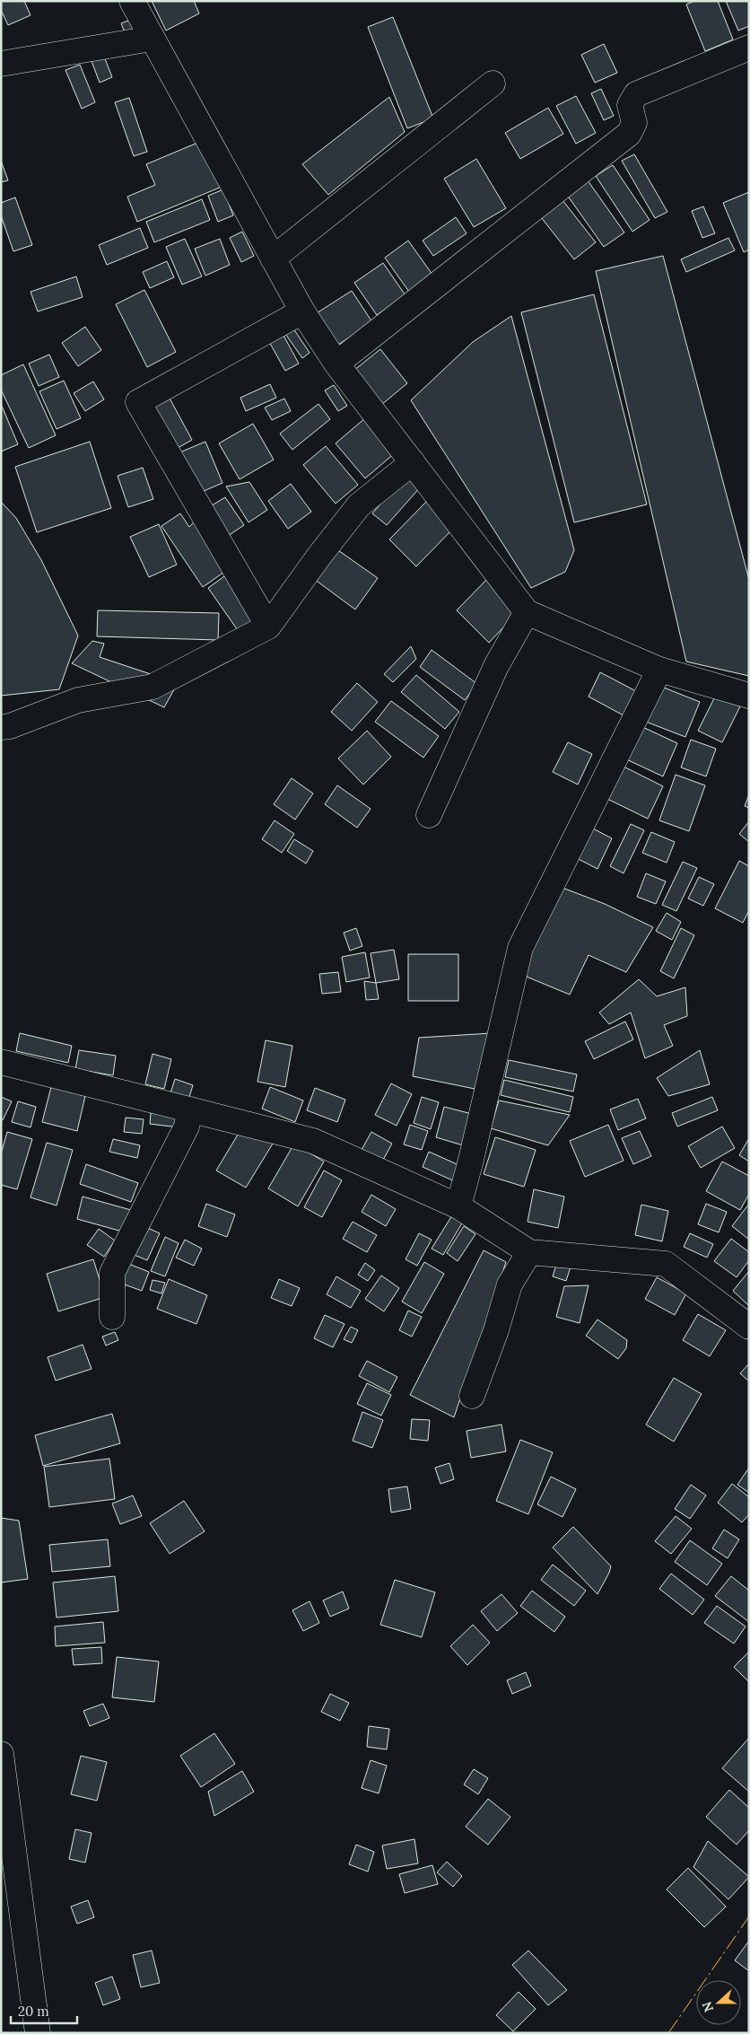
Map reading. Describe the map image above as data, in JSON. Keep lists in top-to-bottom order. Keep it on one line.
{"scale_bar":"20 m","north":"left"}
